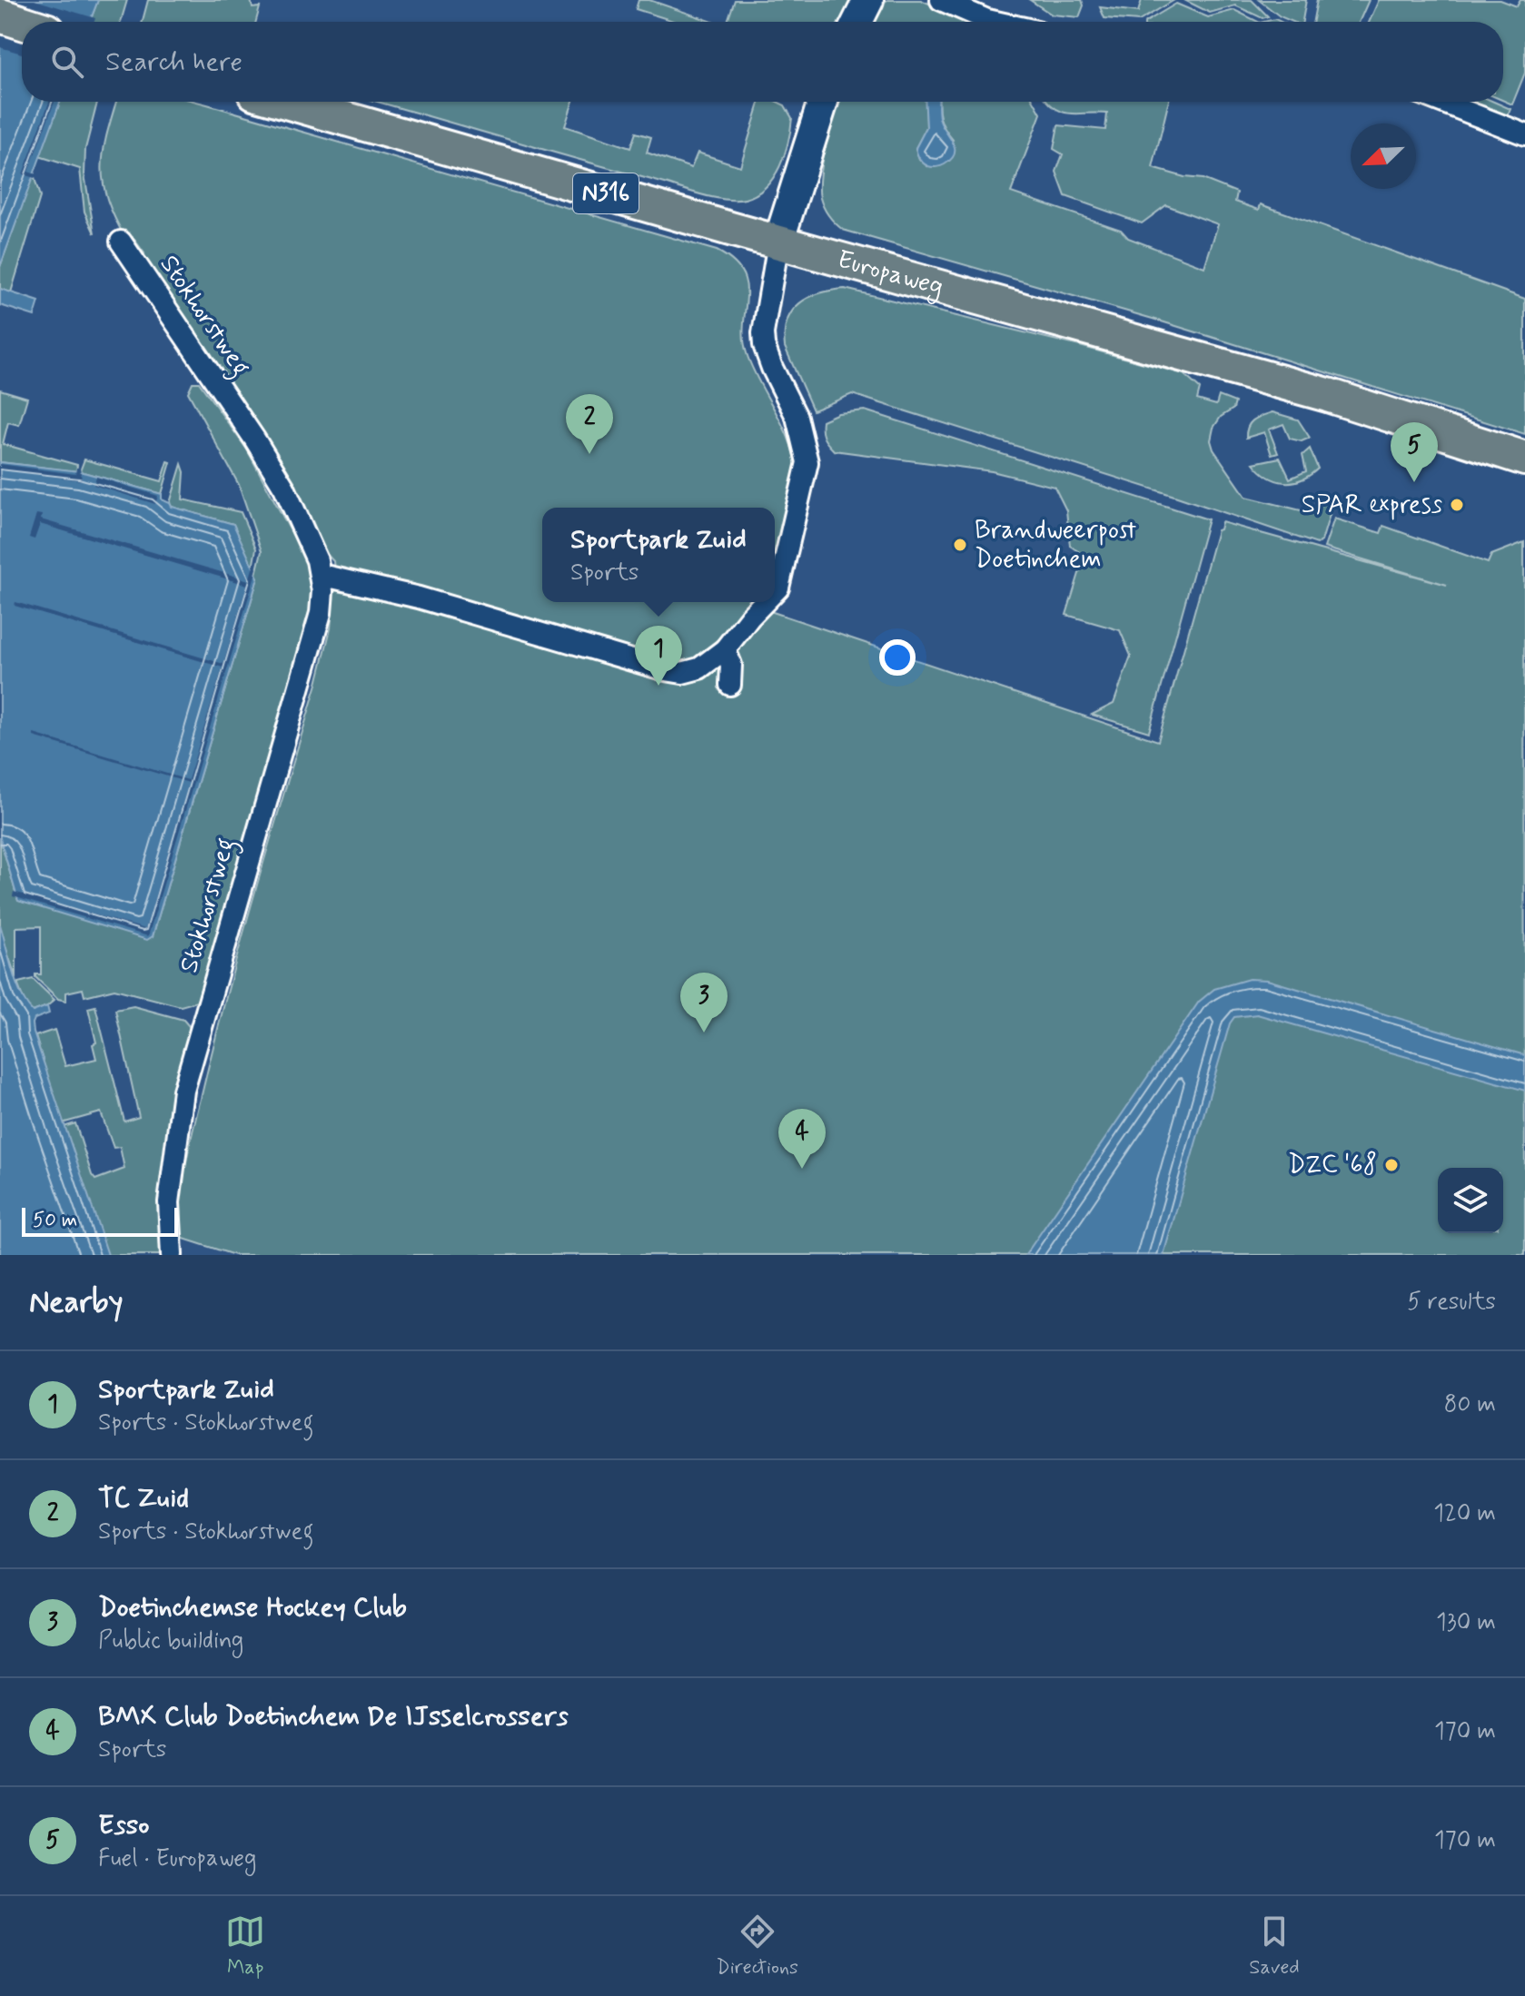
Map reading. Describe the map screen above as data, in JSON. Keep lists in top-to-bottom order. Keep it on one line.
{"streets":{"main road":["N316","Europaweg"],"street":["Stokhorstweg"]},"places":["SPAR express","Brandweerpost Doetinchem","DZC '68"],"scale_bar":"50 m","north":"bottom left","page":{"search":"Search here","pins":["2","5","1","3","4"],"popup":["Sportpark Zuid","Sports"],"scale":"50 m","heading":["Nearby","5 results"],"list":[{"mark":"1","name":"Sportpark Zuid","note":"Sports · Stokhorstweg","value":"80 m"},{"mark":"2","name":"TC Zuid","note":"Sports · Stokhorstweg","value":"120 m"},{"mark":"3","name":"Doetinchemse Hockey Club","note":"Public building","value":"130 m"},{"mark":"4","name":"BMX Club Doetinchem De IJsselcrossers","note":"Sports","value":"170 m"},{"mark":"5","name":"Esso","note":"Fuel · Europaweg","value":"170 m"}],"nav":["Map","Directions","Saved"]}}
